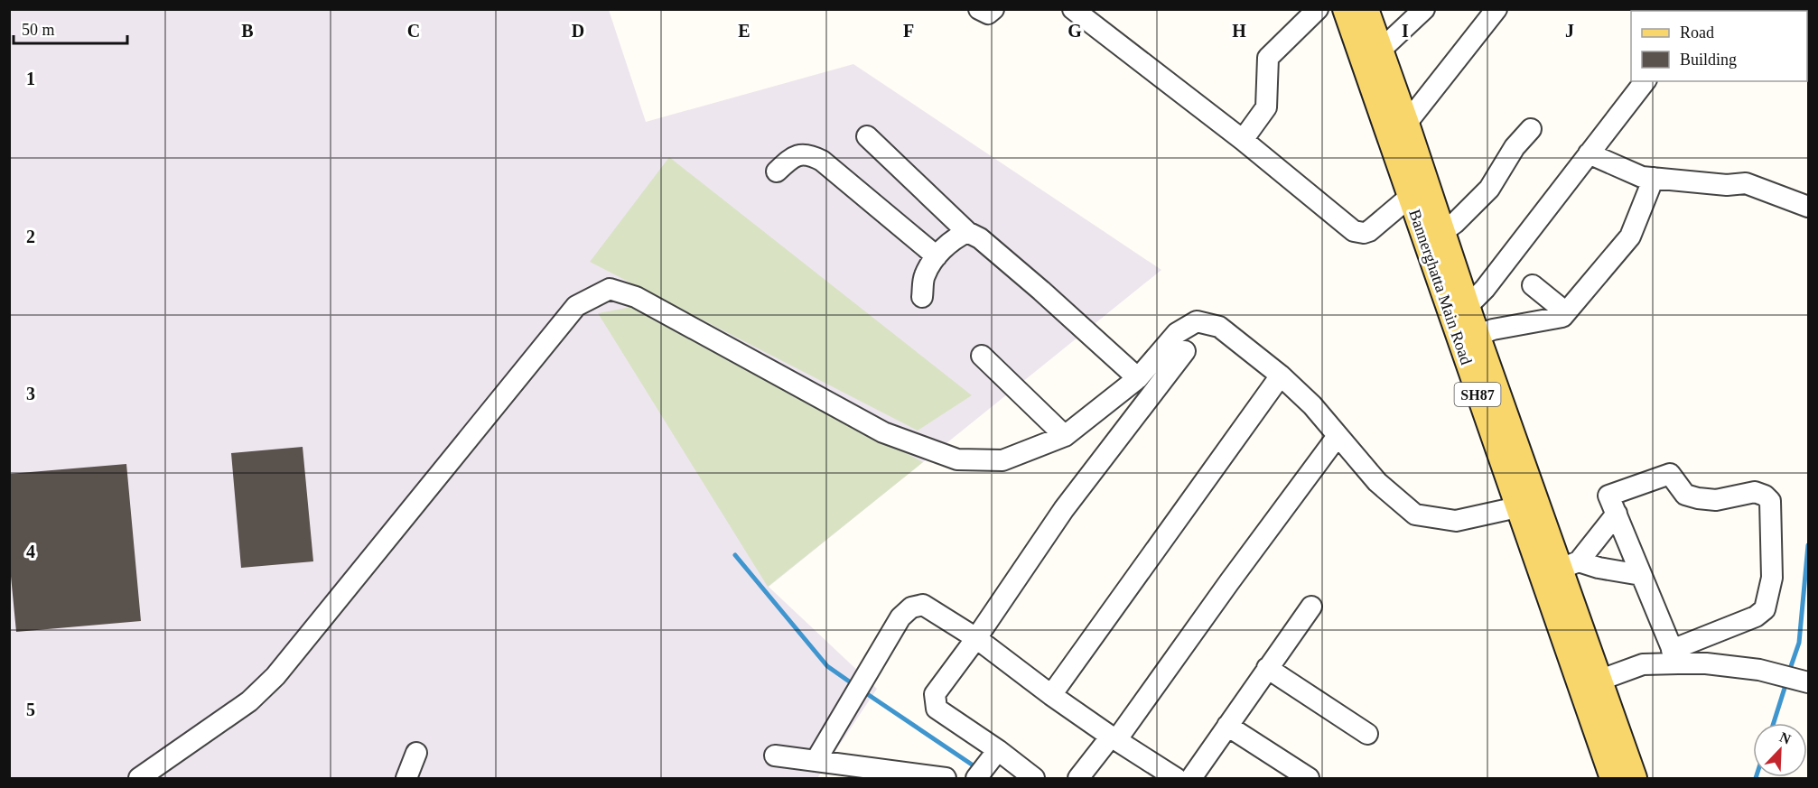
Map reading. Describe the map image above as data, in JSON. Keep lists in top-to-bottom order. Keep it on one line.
{"streets":{"main road":["Bannerghatta Main Road","SH87"]},"legend":["Road","Building"],"scale_bar":"50 m","north":"top right","grid":{"columns":["B","C","D","E","F","G","H","I","J"],"rows":["1","2","3","4","5"]}}
